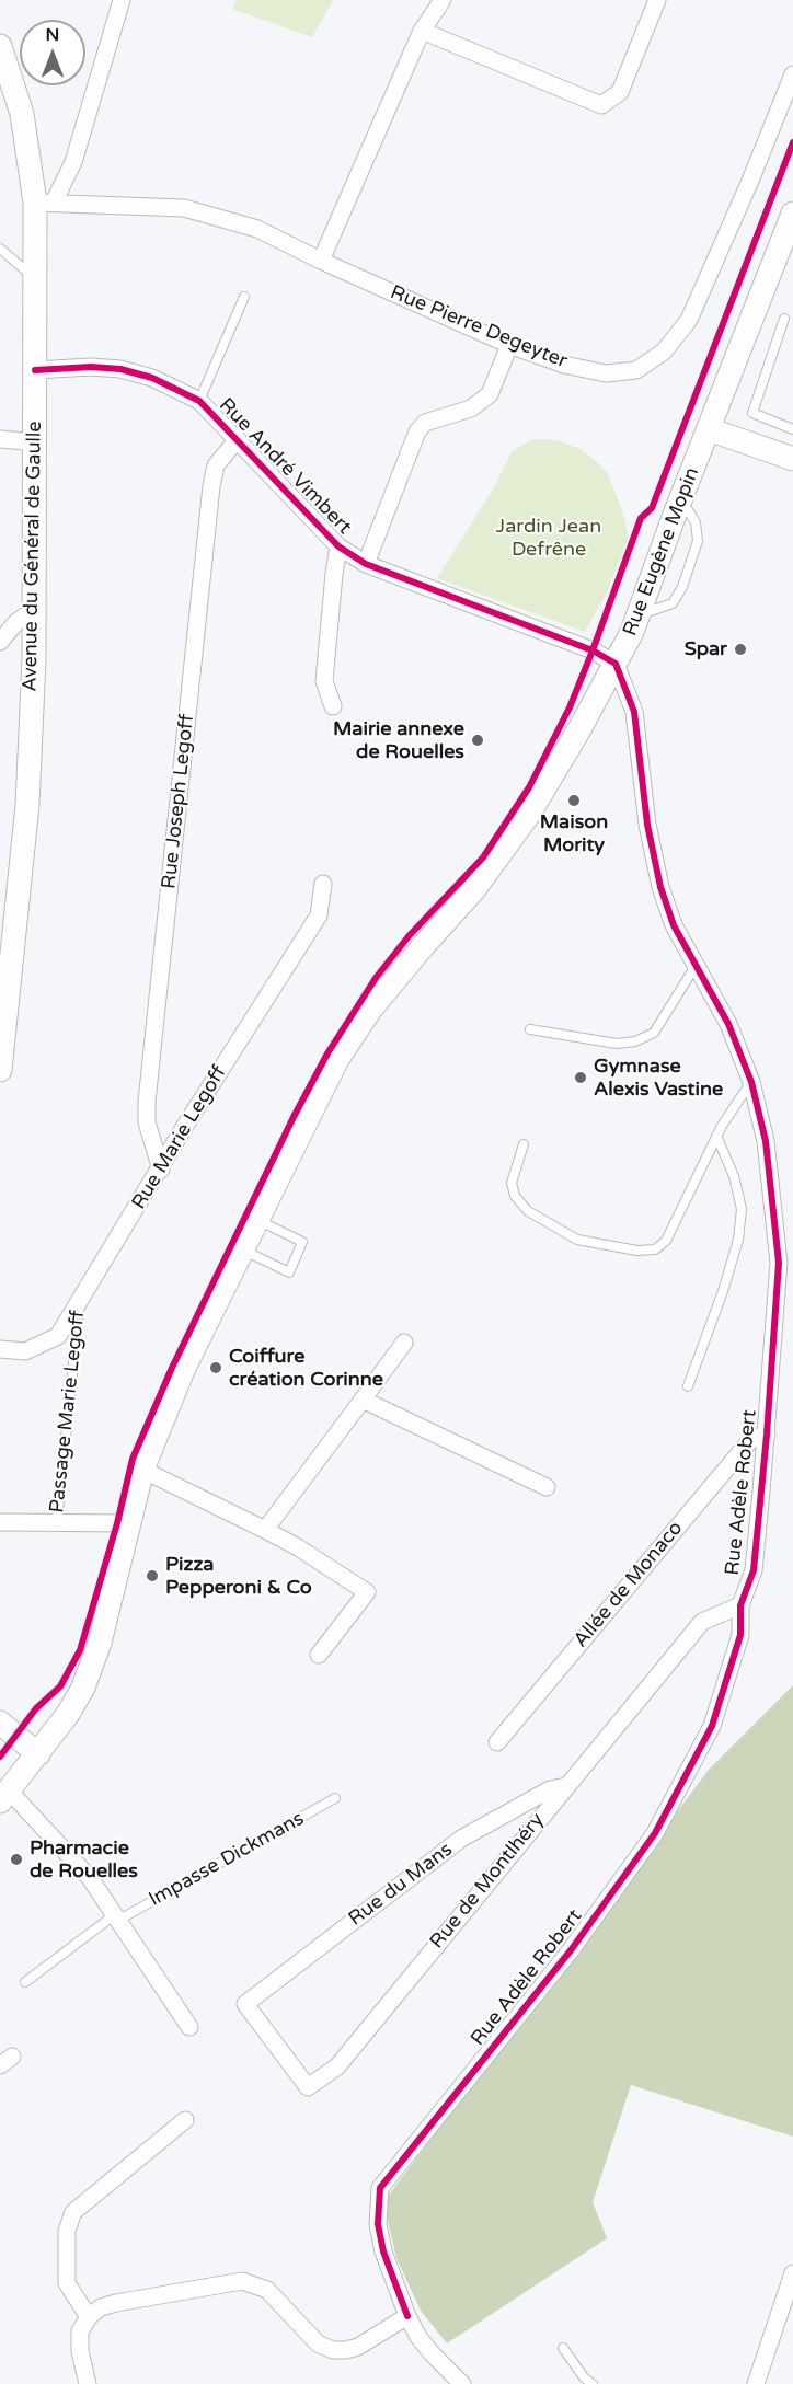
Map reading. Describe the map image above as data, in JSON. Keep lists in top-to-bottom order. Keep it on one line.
{"streets":{"main road":["Rue Eugène Mopin","Avenue du Général de Gaulle"],"street":["Rue Pierre Degeyter","Rue André Vimbert","Rue Joseph Legoff","Rue Marie Legoff","Rue Adèle Robert","Allée de Monaco","Rue de Montlhéry","Rue du Mans"],"lane":["Passage Marie Legoff","Impasse Dickmans"]},"crossings":[["Rue Pierre Degeyter","Avenue du Général de Gaulle"],["Rue André Vimbert","Rue Eugène Mopin"],["Rue André Vimbert","Avenue du Général de Gaulle"],["Rue André Vimbert","Rue Joseph Legoff"],["Rue André Vimbert","Rue Adèle Robert"],["Rue Eugène Mopin","Rue Adèle Robert"],["Rue Joseph Legoff","Rue Marie Legoff"],["Rue Marie Legoff","Passage Marie Legoff"],["Rue Adèle Robert","Allée de Monaco"],["Rue Adèle Robert","Rue de Montlhéry"],["Rue de Montlhéry","Rue du Mans"]],"parks":["Jardin Jean Defrêne"],"places":["Spar","Mairie annexe de Rouelles","Maison Mority","Gymnase Alexis Vastine","Coiffure création Corinne","Pizza Pepperoni & Co","Pharmacie de Rouelles"],"north":"top"}
